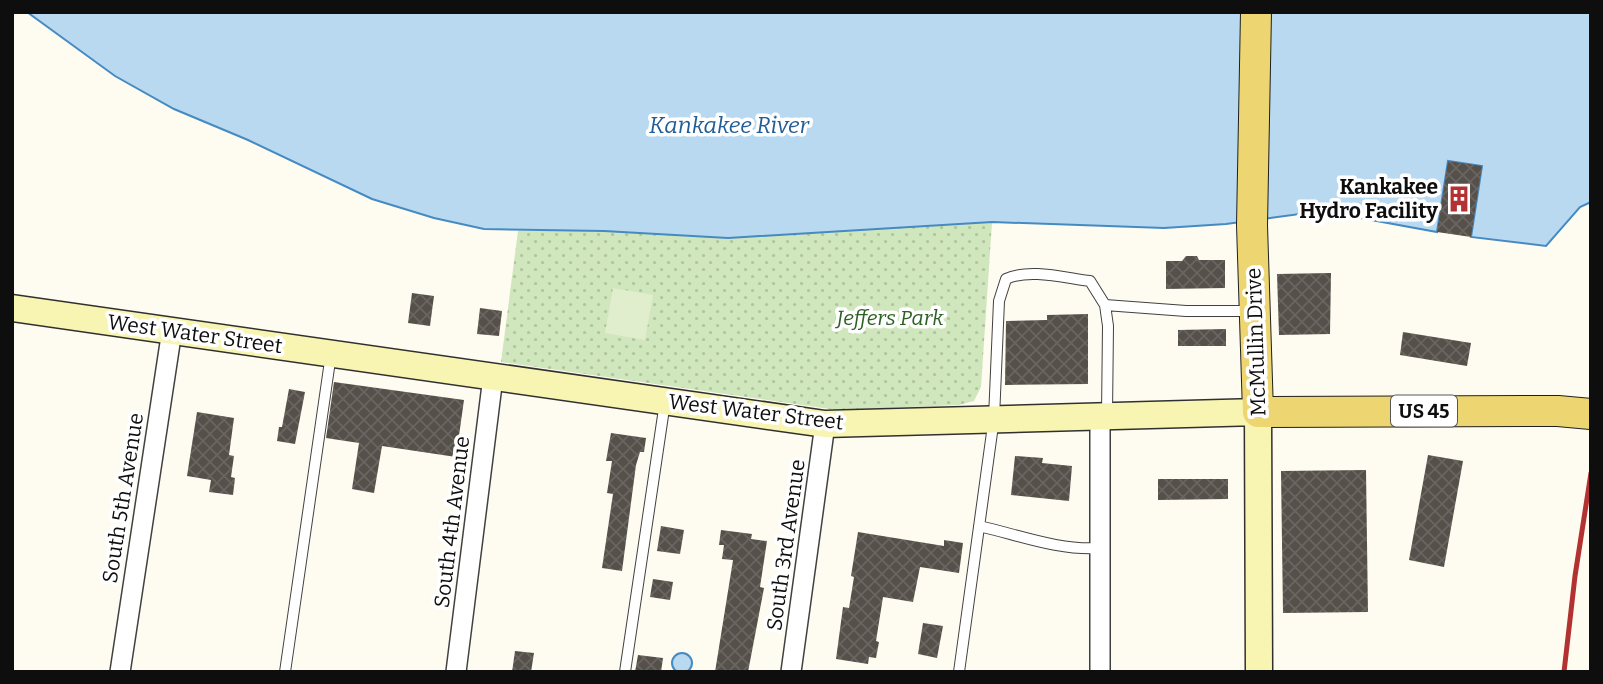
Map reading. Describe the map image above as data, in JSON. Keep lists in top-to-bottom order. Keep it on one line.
{"streets":{"main road":["West Water Street","McMullin Drive","US 45"],"street":["South 5th Avenue","South 4th Avenue","South 3rd Avenue"]},"crossings":[["West Water Street","McMullin Drive"],["West Water Street","South 5th Avenue"],["West Water Street","South 4th Avenue"],["West Water Street","South 3rd Avenue"]],"water":["Kankakee River"],"parks":["Jeffers Park"],"places":{"building":["Kankakee Hydro Facility"]}}
